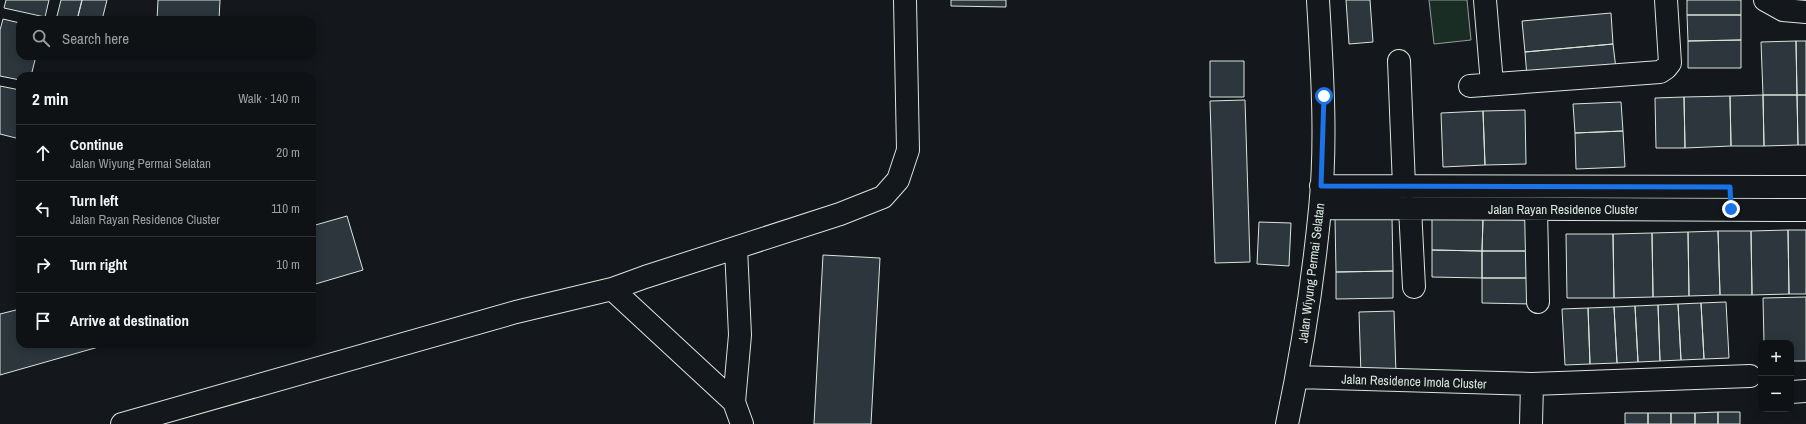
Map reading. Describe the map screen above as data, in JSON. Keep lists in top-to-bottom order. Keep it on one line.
{"streets":{"street":["Jalan Rayan Residence Cluster","Jalan Wiyung Permai Selatan","Jalan Residence Imola Cluster"]},"crossings":[["Jalan Rayan Residence Cluster","Jalan Wiyung Permai Selatan"],["Jalan Wiyung Permai Selatan","Jalan Residence Imola Cluster"]],"page":{"search":"Search here","heading":["2 min","Walk · 140 m"],"list":[["Continue","Jalan Wiyung Permai Selatan","20 m"],["Turn left","Jalan Rayan Residence Cluster","110 m"],["Turn right","10 m"],"Arrive at destination"],"map_buttons":["+","−"]}}
